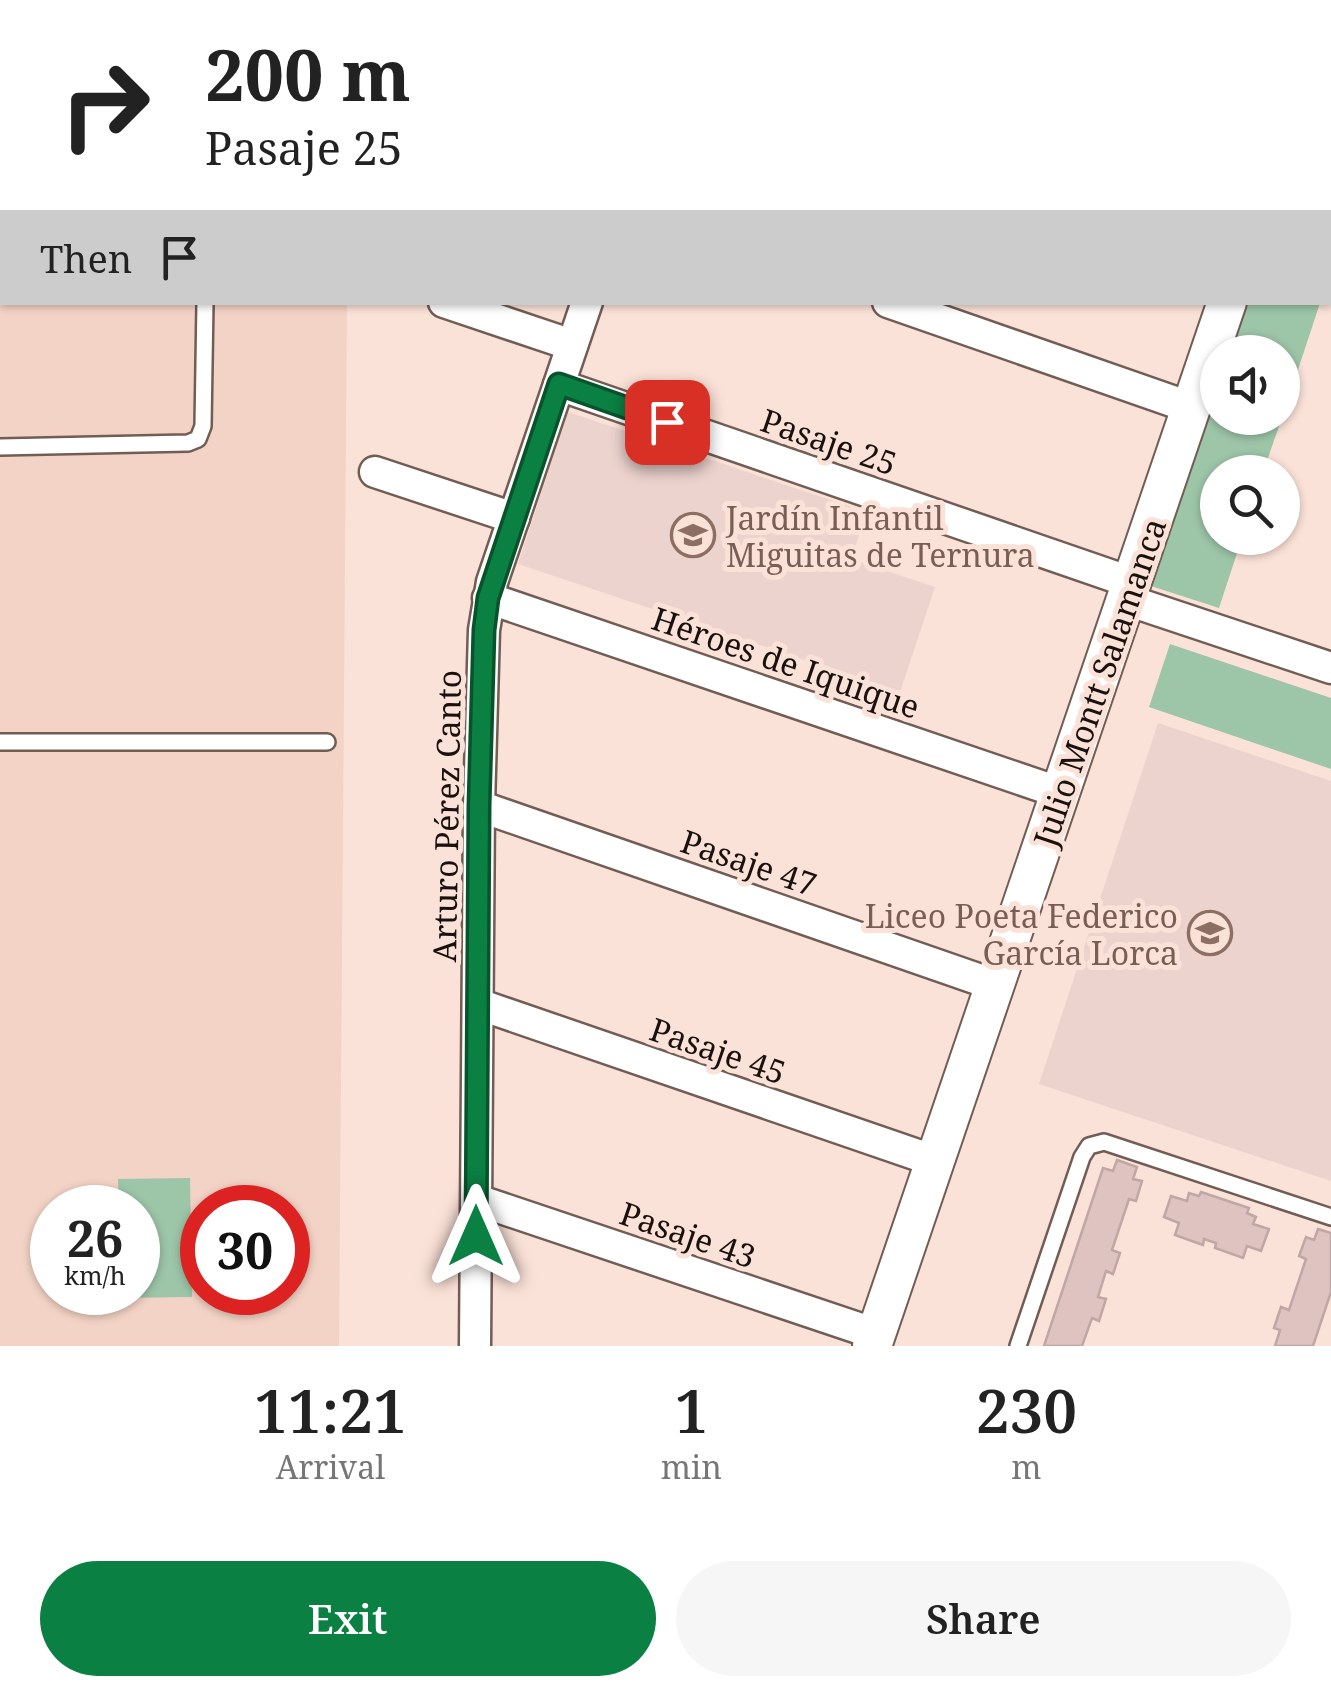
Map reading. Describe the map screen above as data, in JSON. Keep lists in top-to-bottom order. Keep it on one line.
{"streets":{"street":["Pasaje 25","Héroes de Iquique","Julio Montt Salamanca","Arturo Pérez Canto","Pasaje 47","Pasaje 45","Pasaje 43"]},"crossings":[["Pasaje 25","Julio Montt Salamanca"],["Pasaje 25","Arturo Pérez Canto"],["Héroes de Iquique","Julio Montt Salamanca"],["Héroes de Iquique","Arturo Pérez Canto"],["Julio Montt Salamanca","Pasaje 47"],["Julio Montt Salamanca","Pasaje 45"],["Julio Montt Salamanca","Pasaje 43"],["Arturo Pérez Canto","Pasaje 47"],["Arturo Pérez Canto","Pasaje 45"],["Arturo Pérez Canto","Pasaje 43"]],"places":{"school or university":["Jardín Infantil Miguitas de Ternura","Liceo Poeta Federico García Lorca"]},"page":{"turn":["200 m","Pasaje 25"],"then":"Then","speed":"26 km/h","limit":"30","eta":["11:21","Arrival","1","min","230","m"],"buttons":["Exit","Share"]}}
